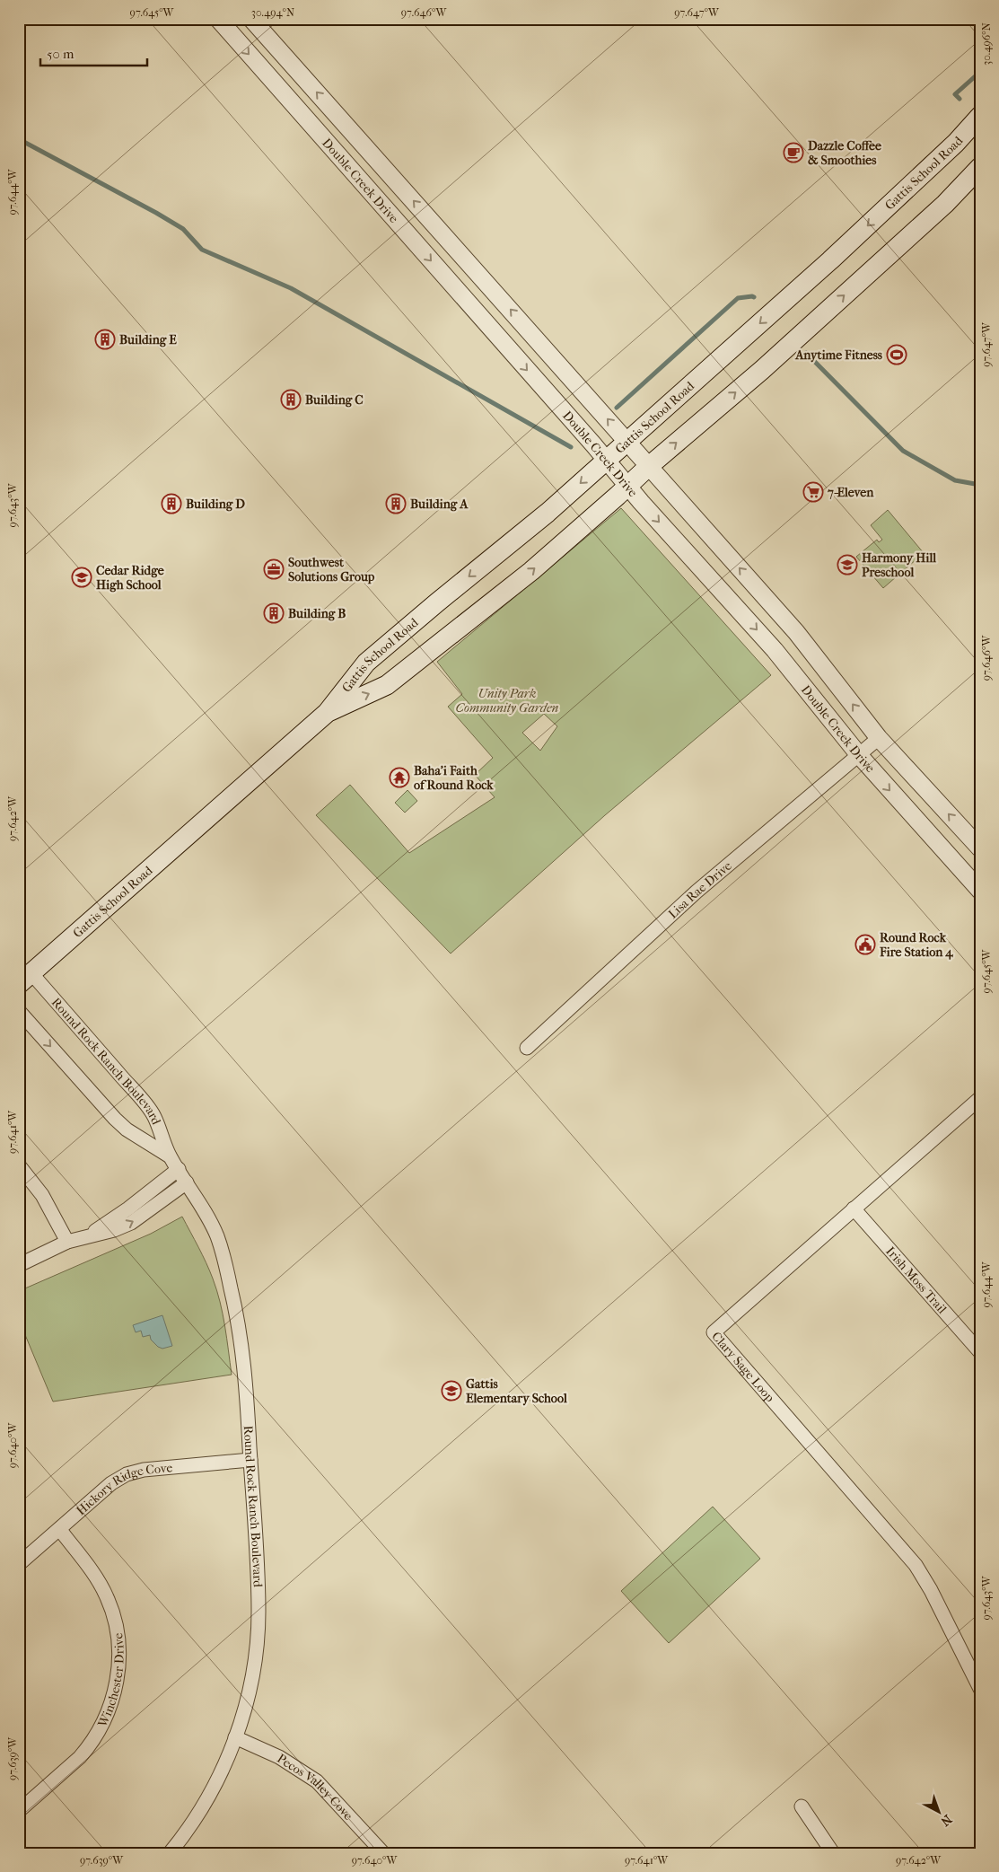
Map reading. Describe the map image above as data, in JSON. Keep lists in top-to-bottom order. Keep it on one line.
{"streets":{"main road":["Gattis School Road"],"street":["Double Creek Drive","Lisa Rae Drive","Round Rock Ranch Boulevard","Irish Moss Trail","Clary Sage Loop","Hickory Ridge Cove","Winchester Drive","Pecos Valley Cove"]},"crossings":[["Gattis School Road","Double Creek Drive"],["Gattis School Road","Round Rock Ranch Boulevard"],["Double Creek Drive","Lisa Rae Drive"],["Round Rock Ranch Boulevard","Hickory Ridge Cove"],["Round Rock Ranch Boulevard","Pecos Valley Cove"],["Irish Moss Trail","Clary Sage Loop"],["Hickory Ridge Cove","Winchester Drive"]],"parks":["Unity Park Community Garden"],"places":{"cafe":["Dazzle Coffee & Smoothies"],"building":["Building E","Building C","Building D","Building A","Building B"],"sports":["Anytime Fitness"],"supermarket":["7-Eleven"],"school or university":["Harmony Hill Preschool","Cedar Ridge High School","Gattis Elementary School"],"office":["Southwest Solutions Group"],"temple":["Baha'i Faith of Round Rock"],"public building":["Round Rock Fire Station 4"]},"scale_bar":"50 m","north":"bottom right","coordinates":["97.645°W","30.494°N","97.646°W","97.647°W","30.496°N","97.644°W","97.643°W","97.642°W","97.641°W","97.640°W","97.639°W"]}
